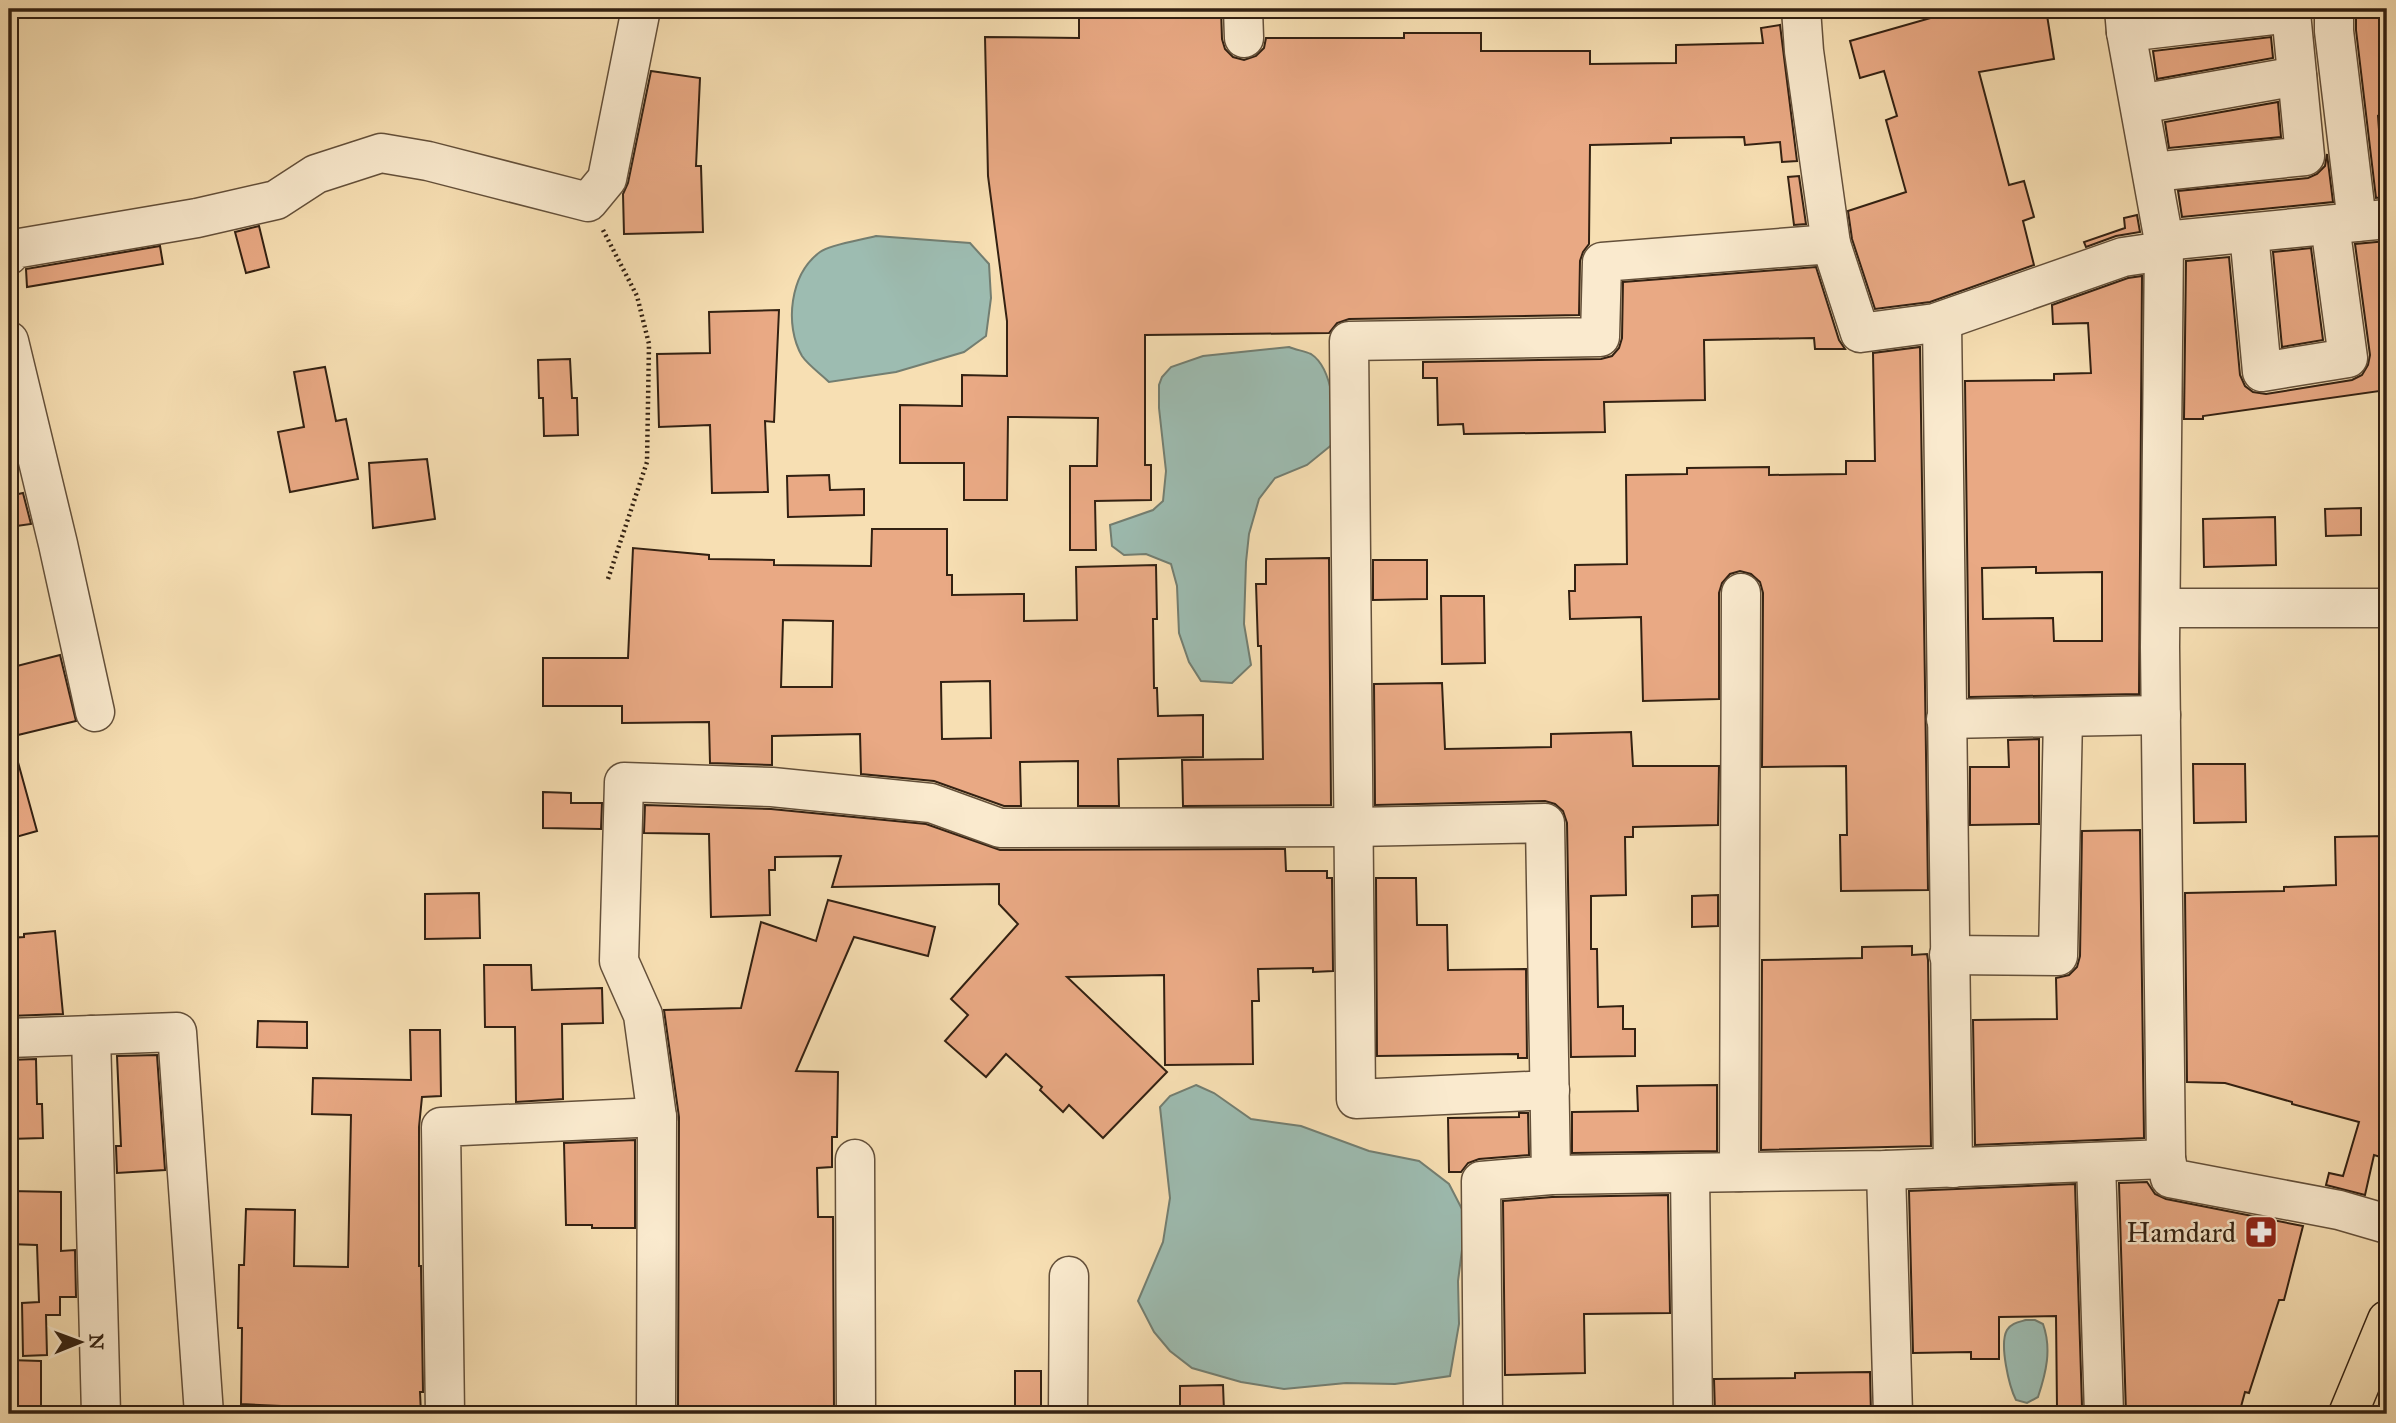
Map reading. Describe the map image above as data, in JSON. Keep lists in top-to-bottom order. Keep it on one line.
{"places":{"pharmacy":["Hamdard"]},"north":"right"}
